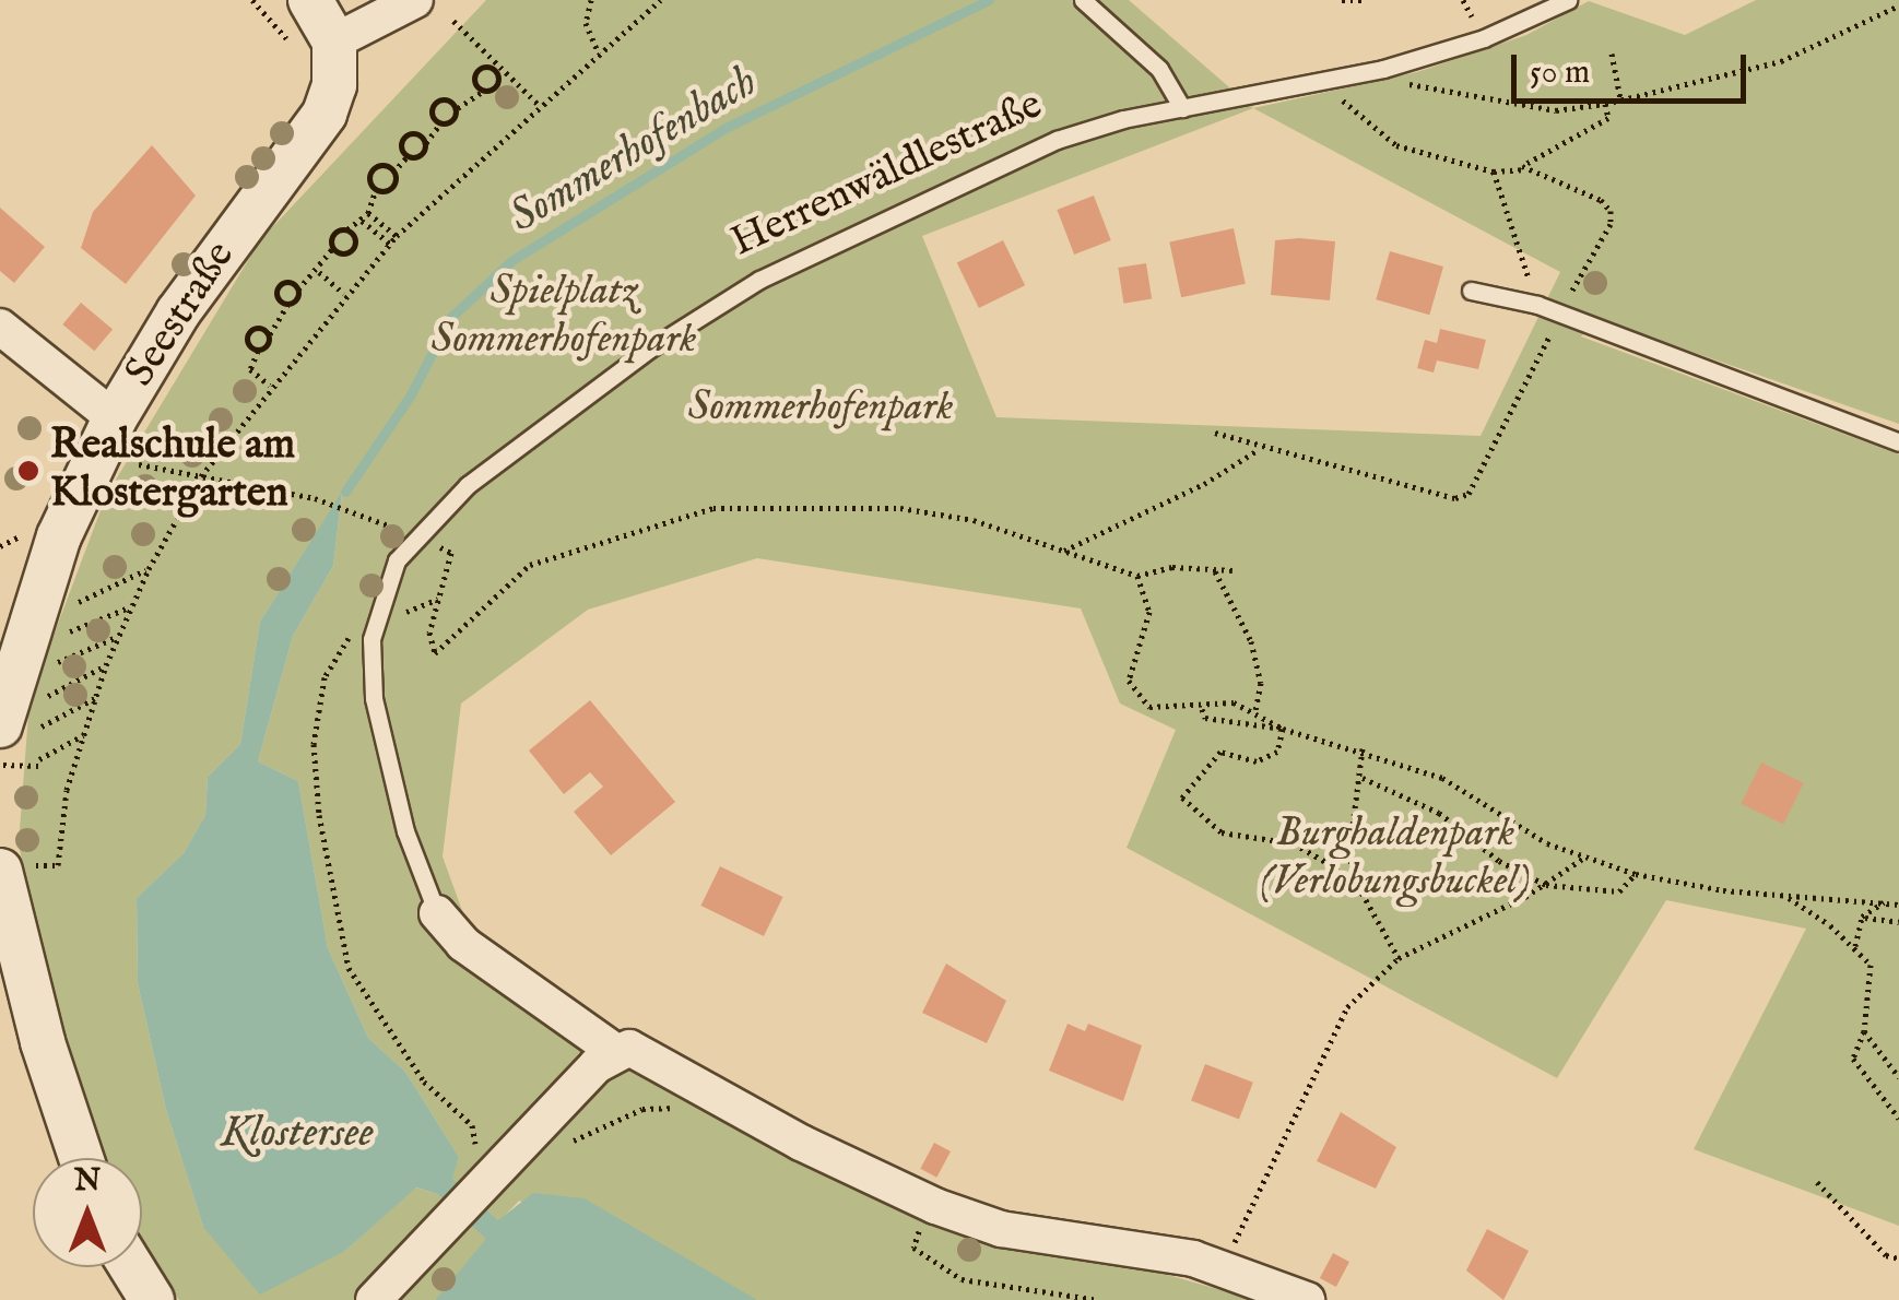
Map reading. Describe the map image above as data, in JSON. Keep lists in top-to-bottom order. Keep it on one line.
{"streets":{"street":["Herrenwäldlestraße","Seestraße"]},"water":["Sommerhofenbach","Klostersee"],"parks":["Spielplatz Sommerhofenpark","Sommerhofenpark","Burghaldenpark (Verlobungsbuckel)"],"places":["Realschule am Klostergarten"],"scale_bar":"50 m","north":"top"}
